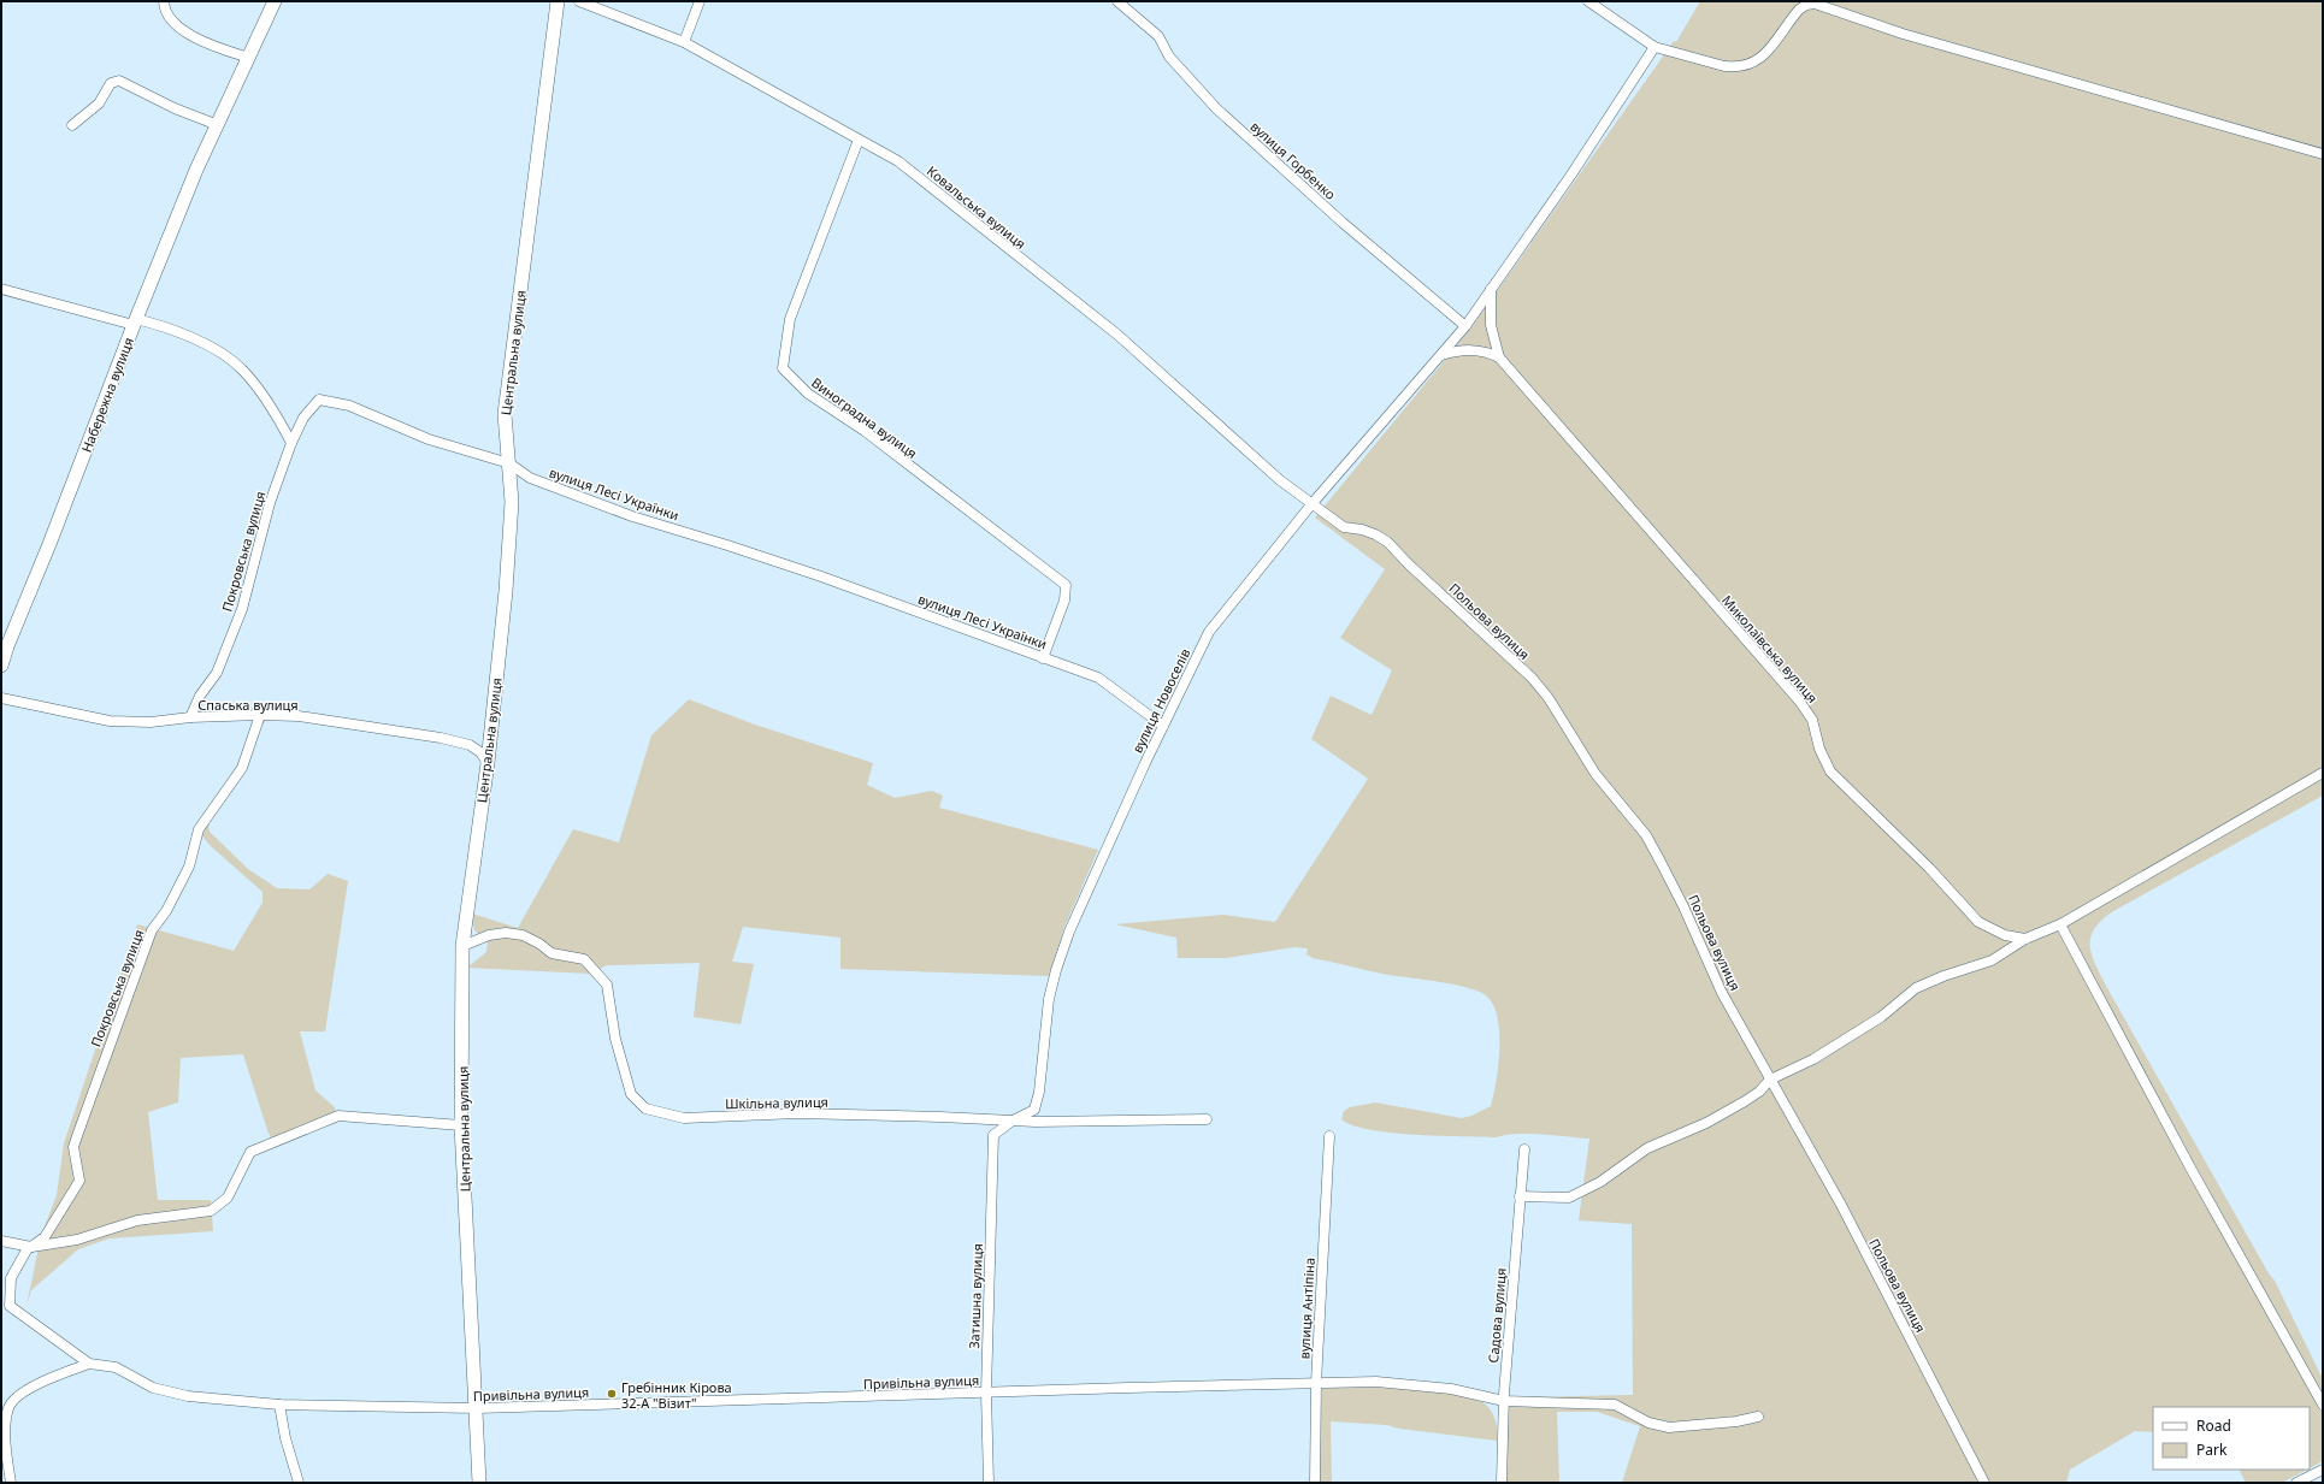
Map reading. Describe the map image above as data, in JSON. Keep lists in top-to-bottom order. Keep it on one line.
{"streets":{"street":["вулиця Горбенко","Ковальська вулиця","Центральна вулиця","Набережна вулиця","Виноградна вулиця","вулиця Лесі Українки","Покровська вулиця","Польова вулиця","Миколаївська вулиця","вулиця Новоселів","Спаська вулиця","Шкільна вулиця","Затишна вулиця","вулиця Антіпіна","Садова вулиця","Привільна вулиця"]},"crossings":[["вулиця Горбенко","вулиця Новоселів"],["Ковальська вулиця","Виноградна вулиця"],["Ковальська вулиця","Польова вулиця"],["Ковальська вулиця","вулиця Новоселів"],["Центральна вулиця","вулиця Лесі Українки"],["Центральна вулиця","Спаська вулиця"],["Центральна вулиця","Шкільна вулиця"],["Центральна вулиця","Привільна вулиця"],["Виноградна вулиця","вулиця Лесі Українки"],["вулиця Лесі Українки","Покровська вулиця"],["вулиця Лесі Українки","вулиця Новоселів"],["Покровська вулиця","Спаська вулиця"],["Покровська вулиця","Привільна вулиця"],["Польова вулиця","вулиця Новоселів"],["Миколаївська вулиця","вулиця Новоселів"],["вулиця Новоселів","Шкільна вулиця"],["вулиця Новоселів","Затишна вулиця"],["Шкільна вулиця","Затишна вулиця"],["Затишна вулиця","Привільна вулиця"],["вулиця Антіпіна","Привільна вулиця"],["Садова вулиця","Привільна вулиця"]],"places":["Гребінник Кірова 32-А \"Візит\""],"legend":["Road","Park"]}
